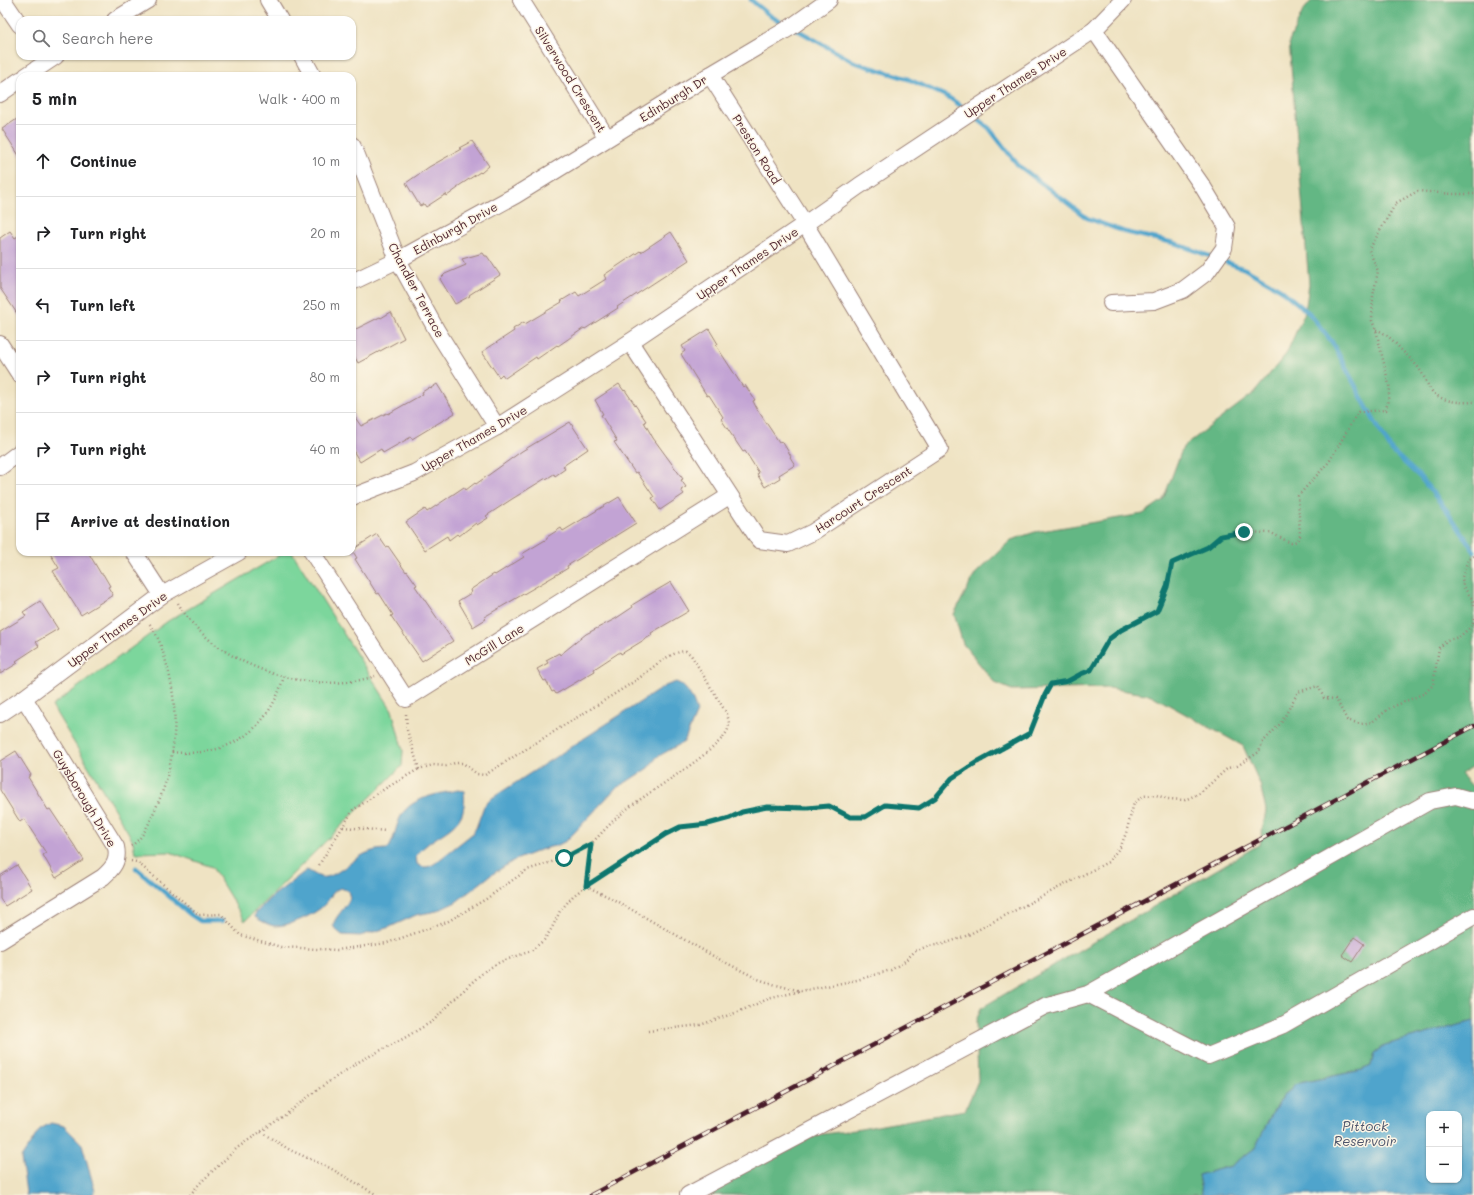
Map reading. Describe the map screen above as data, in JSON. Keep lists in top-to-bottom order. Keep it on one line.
{"streets":{"street":["Silverwood Crescent","Upper Thames Drive","Edinburgh Dr","Preston Road","Edinburgh Drive","Chandler Terrace","Harcourt Crescent","McGill Lane","Guysborough Drive"]},"crossings":[["Silverwood Crescent","Edinburgh Dr"],["Upper Thames Drive","Preston Road"],["Upper Thames Drive","Chandler Terrace"],["Upper Thames Drive","Harcourt Crescent"],["Upper Thames Drive","Guysborough Drive"],["Edinburgh Dr","Preston Road"],["Edinburgh Dr","Edinburgh Drive"],["Preston Road","Harcourt Crescent"],["Edinburgh Drive","Chandler Terrace"],["Harcourt Crescent","McGill Lane"]],"water":["Pittock Reservoir"],"page":{"search":"Search here","heading":["5 min","Walk · 400 m"],"list":[["Continue","10 m"],["Turn right","20 m"],["Turn left","250 m"],["Turn right","80 m"],["Turn right","40 m"],"Arrive at destination"],"map_buttons":["+","−"]}}
